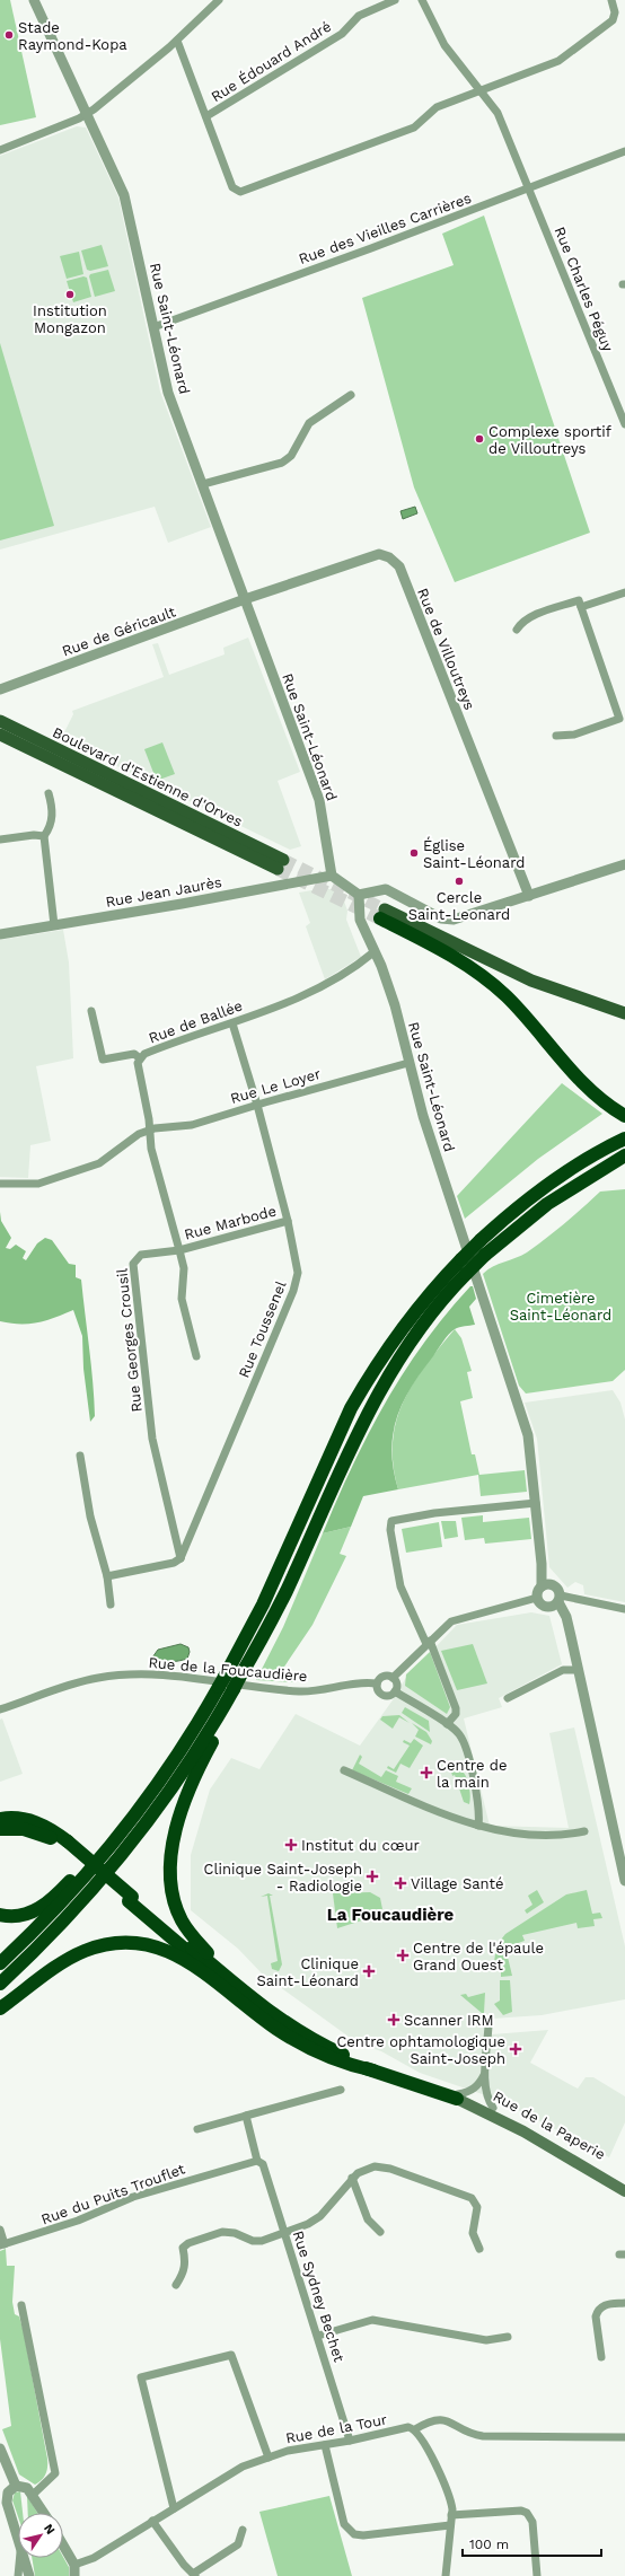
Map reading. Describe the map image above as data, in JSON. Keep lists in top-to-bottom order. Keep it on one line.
{"streets":{"main road":["Boulevard d'Estienne d'Orves","Rue de la Paperie"],"street":["Rue Édouard André","Rue des Vieilles Carrières","Rue Charles Péguy","Rue Saint-Léonard","Rue de Géricault","Rue de Villoutreys","Rue Jean Jaurès","Rue de Ballée","Rue Le Loyer","Rue Marbode","Rue Toussenel","Rue Georges Crousil","Rue de la Foucaudière","Rue du Puits Trouflet","Rue Sydney Bechet","Rue de la Tour"]},"crossings":[["Rue des Vieilles Carrières","Rue Charles Péguy"],["Rue des Vieilles Carrières","Rue Saint-Léonard"],["Rue Saint-Léonard","Rue de Géricault"],["Rue Saint-Léonard","Rue de Villoutreys"],["Rue Saint-Léonard","Rue Jean Jaurès"],["Rue Saint-Léonard","Rue de Ballée"],["Rue Saint-Léonard","Rue Le Loyer"],["Rue Saint-Léonard","Rue de la Foucaudière"],["Rue de Géricault","Rue de Villoutreys"],["Rue de Ballée","Rue Le Loyer"],["Rue de Ballée","Rue Toussenel"],["Rue Le Loyer","Rue Toussenel"],["Rue Marbode","Rue Toussenel"],["Rue Marbode","Rue Georges Crousil"],["Rue Toussenel","Rue Georges Crousil"],["Rue du Puits Trouflet","Rue Sydney Bechet"],["Rue Sydney Bechet","Rue de la Tour"]],"districts":["La Foucaudière"],"parks":["Cimetière Saint-Léonard"],"places":{"other":["Stade Raymond-Kopa","Institution Mongazon","Complexe sportif de Villoutreys","Église Saint-Léonard","Cercle Saint-Leonard"],"health":["Centre de la main","Institut du cœur","Clinique Saint-Joseph - Radiologie","Village Santé","Centre de l'épaule Grand Ouest","Clinique Saint-Léonard","Scanner IRM","Centre ophtamologique Saint-Joseph"]},"scale_bar":"100 m","north":"top right"}
